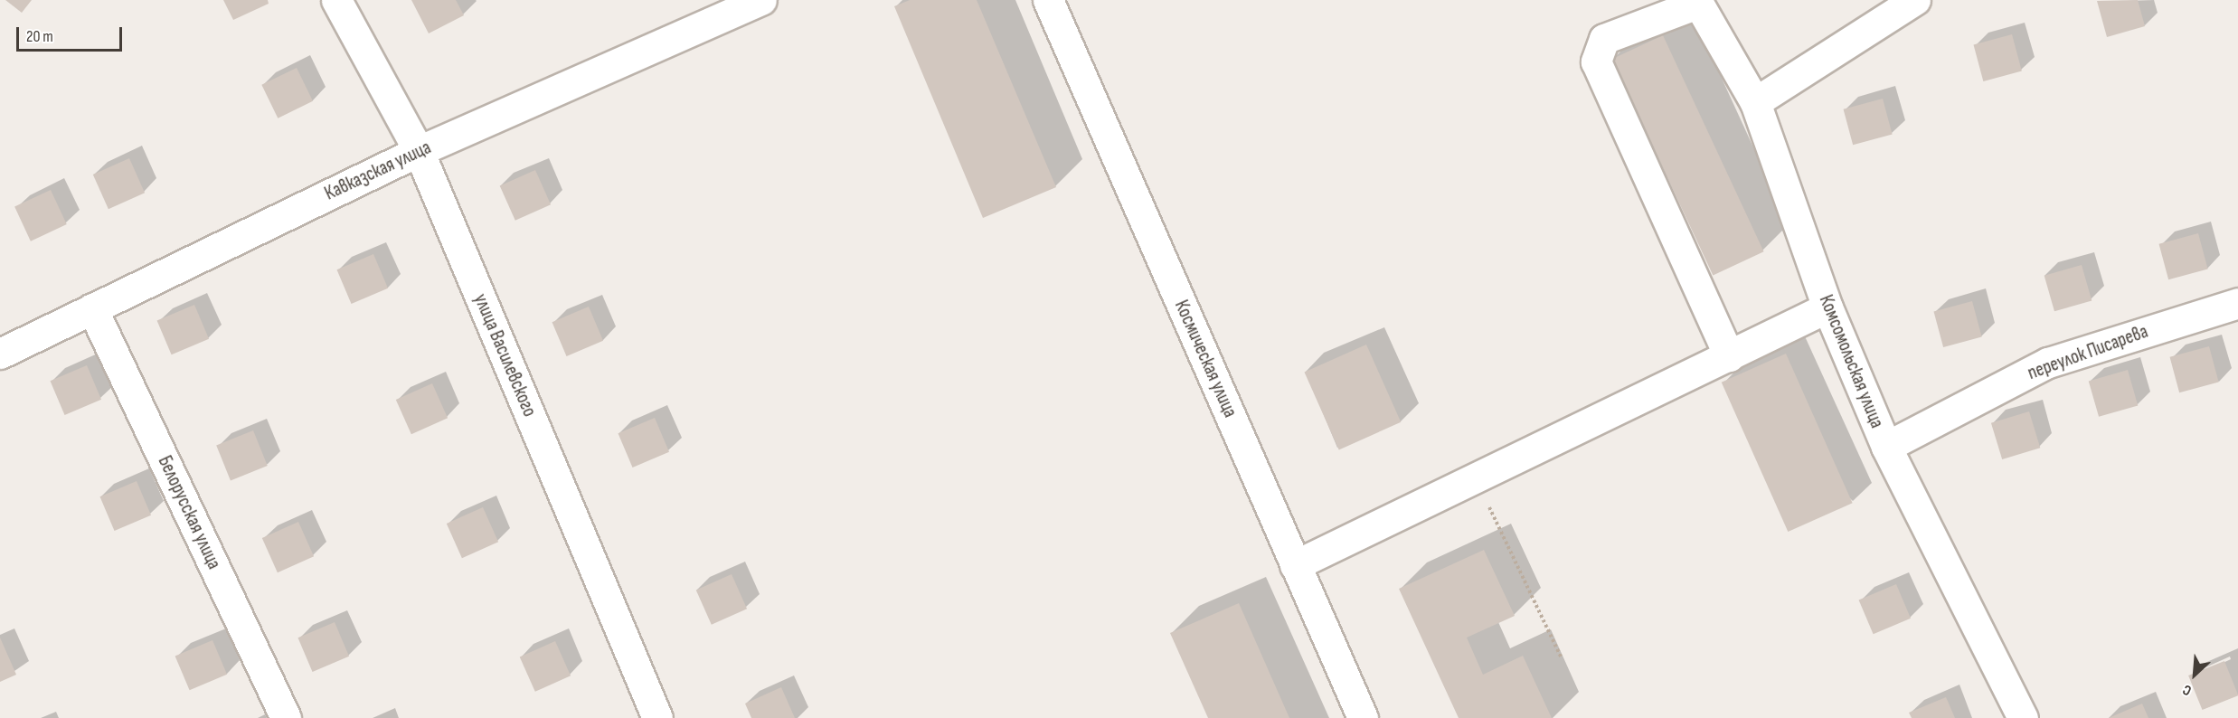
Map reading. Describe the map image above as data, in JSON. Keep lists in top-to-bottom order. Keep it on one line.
{"streets":{"street":["Кавказская улица","переулок Писарева","улица Василевского","Космическая улица","Комсомольская улица","Белорусская улица"]},"crossings":[["Кавказская улица","улица Василевского"],["Кавказская улица","Белорусская улица"],["переулок Писарева","Комсомольская улица"]],"scale_bar":"20 m","north":"bottom left"}
